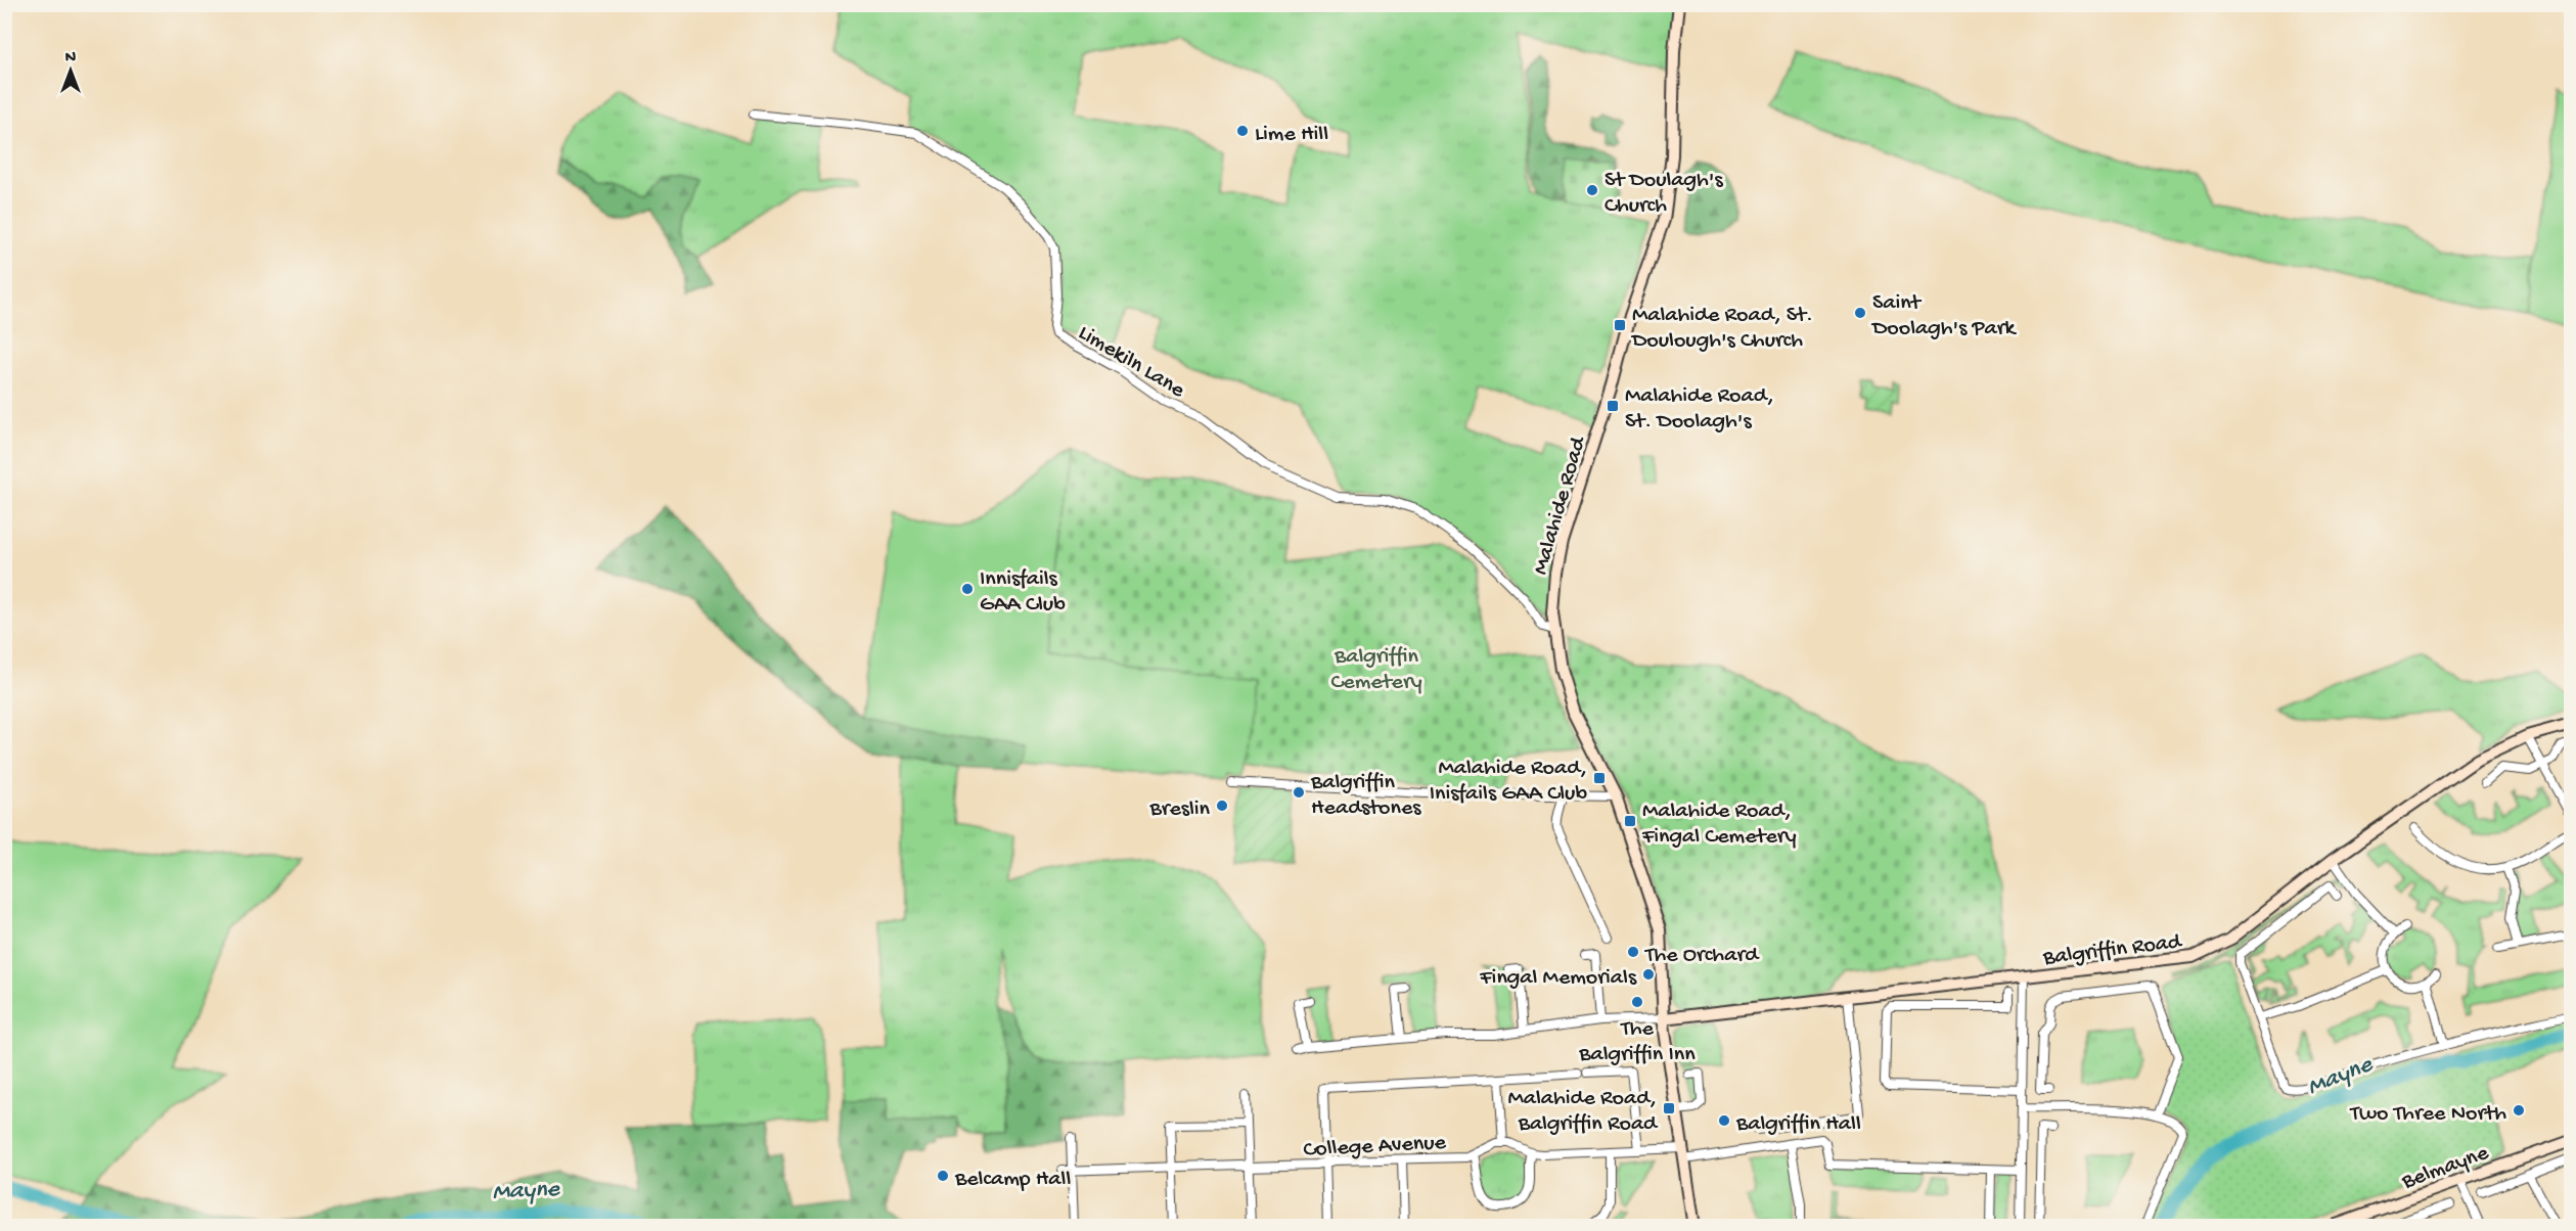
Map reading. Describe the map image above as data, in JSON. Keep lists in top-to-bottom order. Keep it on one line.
{"streets":{"main road":["Malahide Road","Balgriffin Road","Belmayne"],"street":["Limekiln Lane","College Avenue"]},"crossings":[["Limekiln Lane","Malahide Road"],["Malahide Road","Balgriffin Road"]],"water":["Mayne"],"parks":["Balgriffin Cemetery"],"places":{"other":["Lime Hill","St Doulagh's Church","Saint Doolagh's Park","Innisfails GAA Club","Balgriffin Headstones","Breslin","The Orchard","Fingal Memorials","The Balgriffin Inn","Two Three North","Balgriffin Hall","Belcamp Hall"],"transit":["Malahide Road, St. Doulough's Church","Malahide Road, St. Doolagh's","Malahide Road, Inisfails GAA Club","Malahide Road, Fingal Cemetery","Malahide Road, Balgriffin Road"]},"north":"top"}
